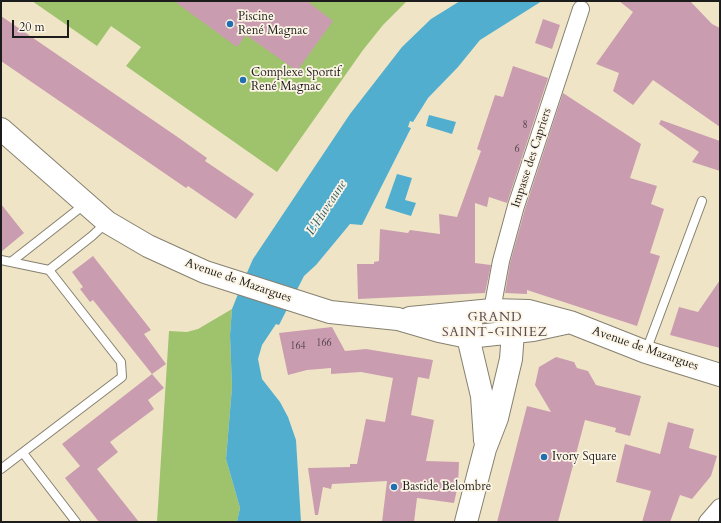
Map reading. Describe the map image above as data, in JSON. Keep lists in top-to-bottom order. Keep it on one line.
{"streets":{"street":["Impasse des Capriers","Avenue de Mazargues"]},"crossings":[["Impasse des Capriers","Avenue de Mazargues"]],"districts":["GRAND SAINT-GINIEZ"],"water":["L'Huveaune"],"places":["Piscine René Magnac","Complexe Sportif René Magnac","Ivory Square","Bastide Belombre"],"house_numbers":["8","6","166","164"],"scale_bar":"20 m"}
